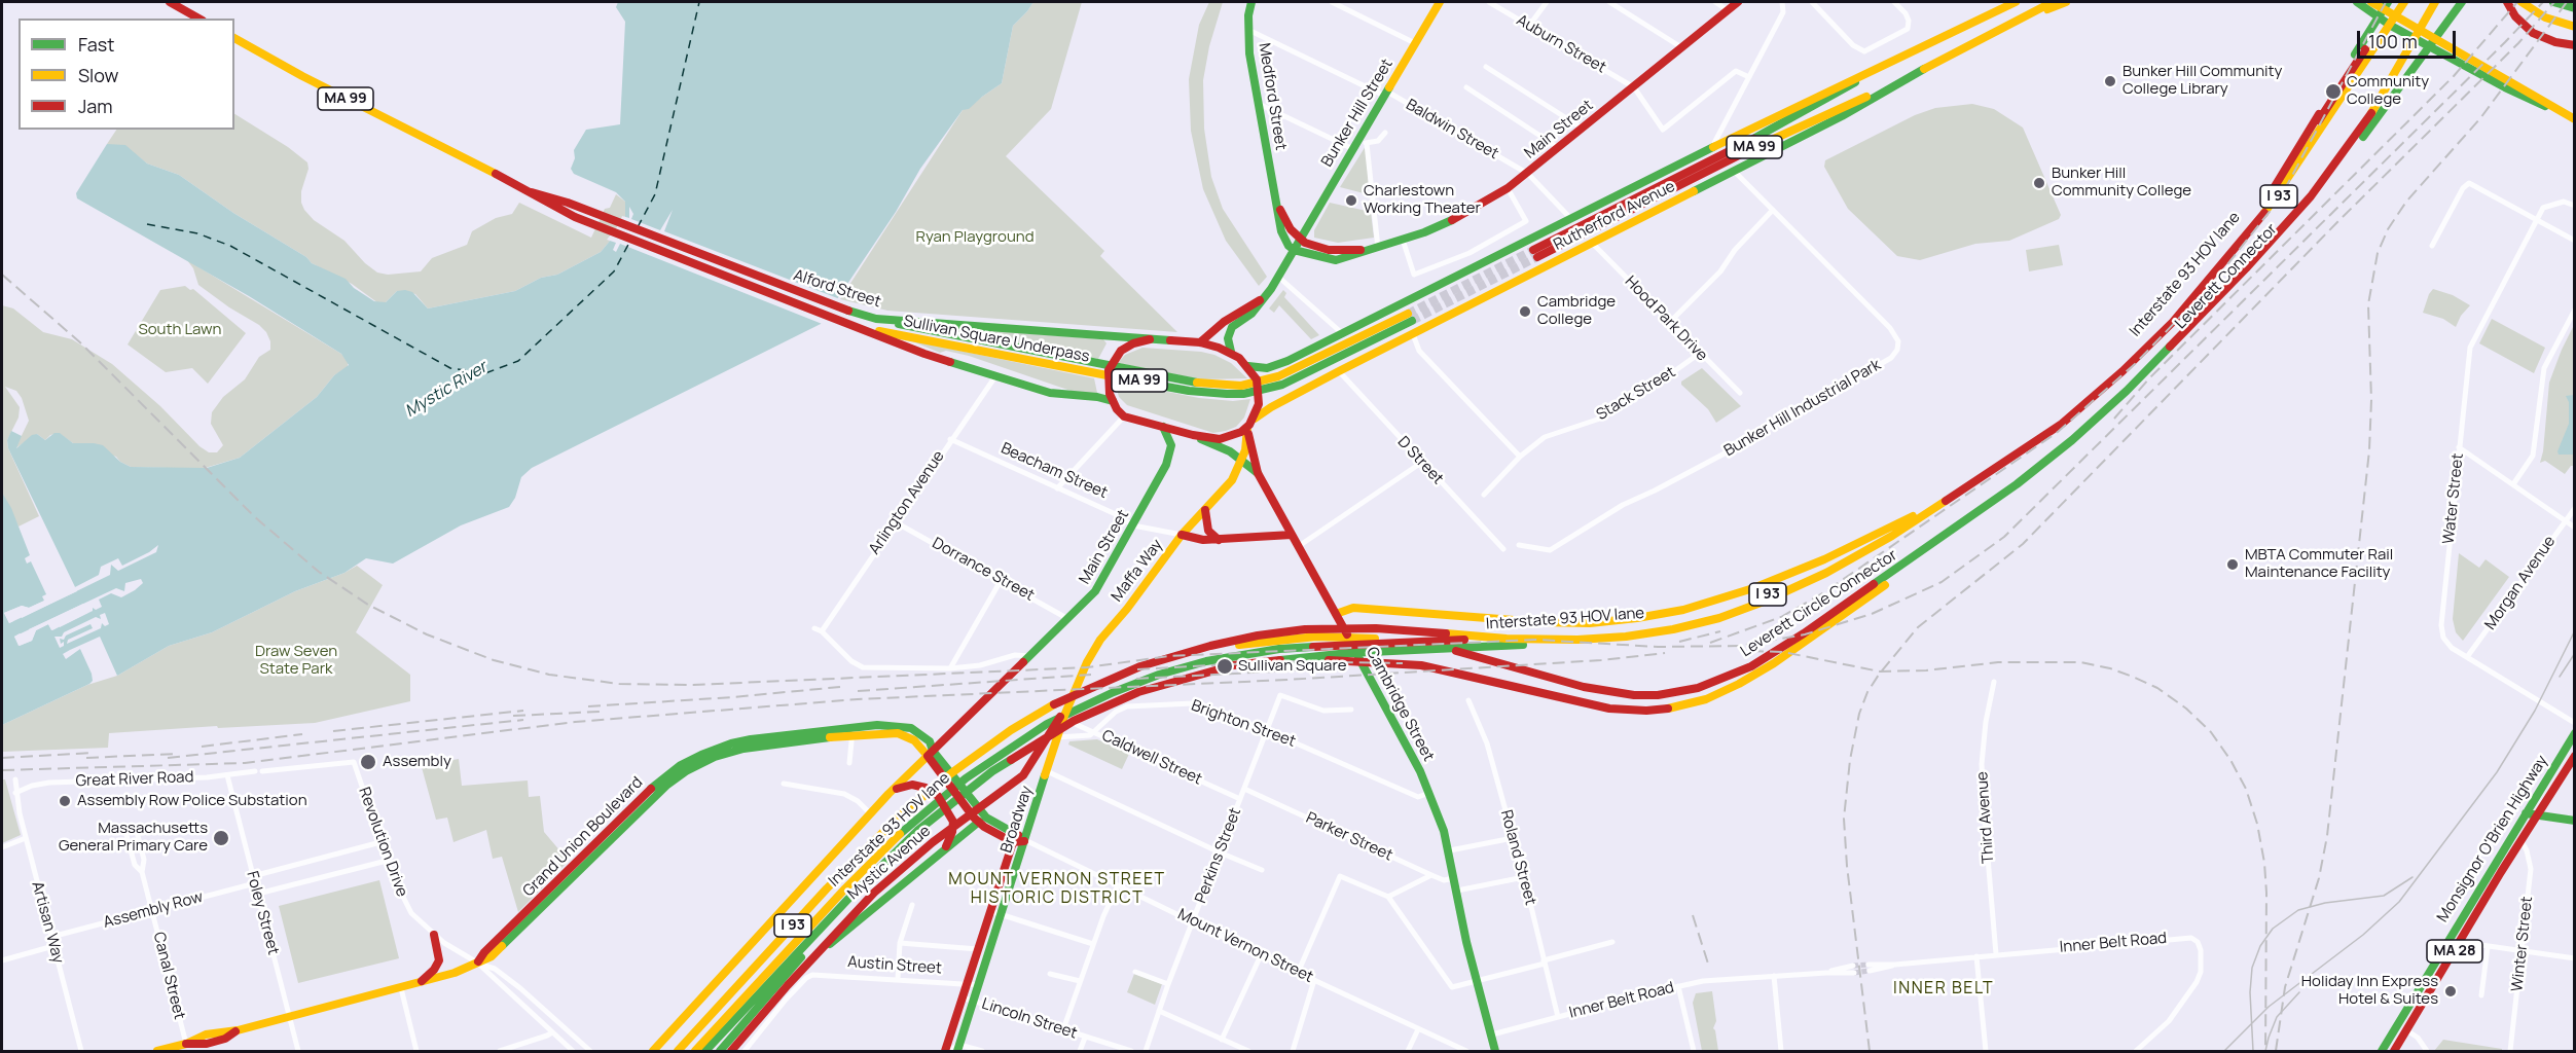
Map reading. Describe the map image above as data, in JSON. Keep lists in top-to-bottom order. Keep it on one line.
{"streets":{"main road":["Medford Street","MA 99","Bunker Hill Street","Main Street","I 93","Rutherford Avenue","Interstate 93 HOV lane","Leverett Connector","Alford Street","Sullivan Square Underpass","Beacham Street","Maffa Way","Leverett Circle Connector","Cambridge Street","Broadway","Grand Union Boulevard","Monsignor O'Brien Highway","Mystic Avenue","MA 28"],"street":["Auburn Street","Baldwin Street","Hood Park Drive","Stack Street","Bunker Hill Industrial Park","D Street","Water Street","Arlington Avenue","Dorrance Street","Morgan Avenue","Brighton Street","Caldwell Street","Great River Road","Third Avenue","Parker Street","Revolution Drive","Perkins Street","Roland Street","Assembly Row","Foley Street","Artisan Way","Inner Belt Road","Winter Street","Mount Vernon Street","Austin Street","Canal Street","Lincoln Street"]},"crossings":[["Auburn Street","Main Street"],["Medford Street","Bunker Hill Street"],["Medford Street","Baldwin Street"],["Medford Street","Main Street"],["MA 99","Rutherford Avenue"],["Bunker Hill Street","Baldwin Street"],["Bunker Hill Street","Main Street"],["Baldwin Street","Main Street"],["Baldwin Street","Rutherford Avenue"],["Main Street","Rutherford Avenue"],["Main Street","Alford Street"],["Main Street","Beacham Street"],["Main Street","Dorrance Street"],["Main Street","Maffa Way"],["Main Street","Cambridge Street"],["Main Street","Grand Union Boulevard"],["I 93","Interstate 93 HOV lane"],["I 93","Leverett Circle Connector"],["Rutherford Avenue","Alford Street"],["Rutherford Avenue","Hood Park Drive"],["Rutherford Avenue","Bunker Hill Industrial Park"],["Rutherford Avenue","D Street"],["Rutherford Avenue","Maffa Way"],["Rutherford Avenue","Cambridge Street"],["Leverett Connector","Leverett Circle Connector"],["Alford Street","Sullivan Square Underpass"],["Alford Street","Arlington Avenue"],["Alford Street","Maffa Way"],["Alford Street","Cambridge Street"],["Hood Park Drive","Stack Street"],["Beacham Street","Arlington Avenue"],["Beacham Street","Maffa Way"],["Beacham Street","Cambridge Street"],["Water Street","Morgan Avenue"],["Arlington Avenue","Dorrance Street"],["Maffa Way","Cambridge Street"],["Maffa Way","Caldwell Street"],["Maffa Way","Broadway"],["Maffa Way","Mystic Avenue"],["Cambridge Street","Brighton Street"],["Cambridge Street","Parker Street"],["Cambridge Street","Inner Belt Road"],["Brighton Street","Caldwell Street"],["Brighton Street","Perkins Street"],["Caldwell Street","Perkins Street"],["Great River Road","Revolution Drive"],["Great River Road","Foley Street"],["Great River Road","Artisan Way"],["Third Avenue","Inner Belt Road"],["Broadway","Mount Vernon Street"],["Broadway","Austin Street"],["Broadway","Lincoln Street"],["Grand Union Boulevard","Revolution Drive"],["Grand Union Boulevard","Foley Street"],["Grand Union Boulevard","Canal Street"],["Parker Street","Perkins Street"],["Monsignor O'Brien Highway","Winter Street"],["Monsignor O'Brien Highway","MA 28"],["Perkins Street","Mount Vernon Street"],["Roland Street","Inner Belt Road"],["Assembly Row","Foley Street"],["Assembly Row","Artisan Way"],["Assembly Row","Canal Street"]],"districts":["MOUNT VERNON STREET HISTORIC DISTRICT","INNER BELT"],"water":["Mystic River"],"parks":["Ryan Playground","South Lawn","Draw Seven State Park"],"places":["Bunker Hill Community College Library","Community College","Bunker Hill Community College","Charlestown Working Theater","Cambridge College","MBTA Commuter Rail Maintenance Facility","Sullivan Square","Assembly","Assembly Row Police Substation","Massachusetts General Primary Care","Holiday Inn Express Hotel & Suites"],"legend":["Fast","Slow","Jam"],"scale_bar":"100 m"}
